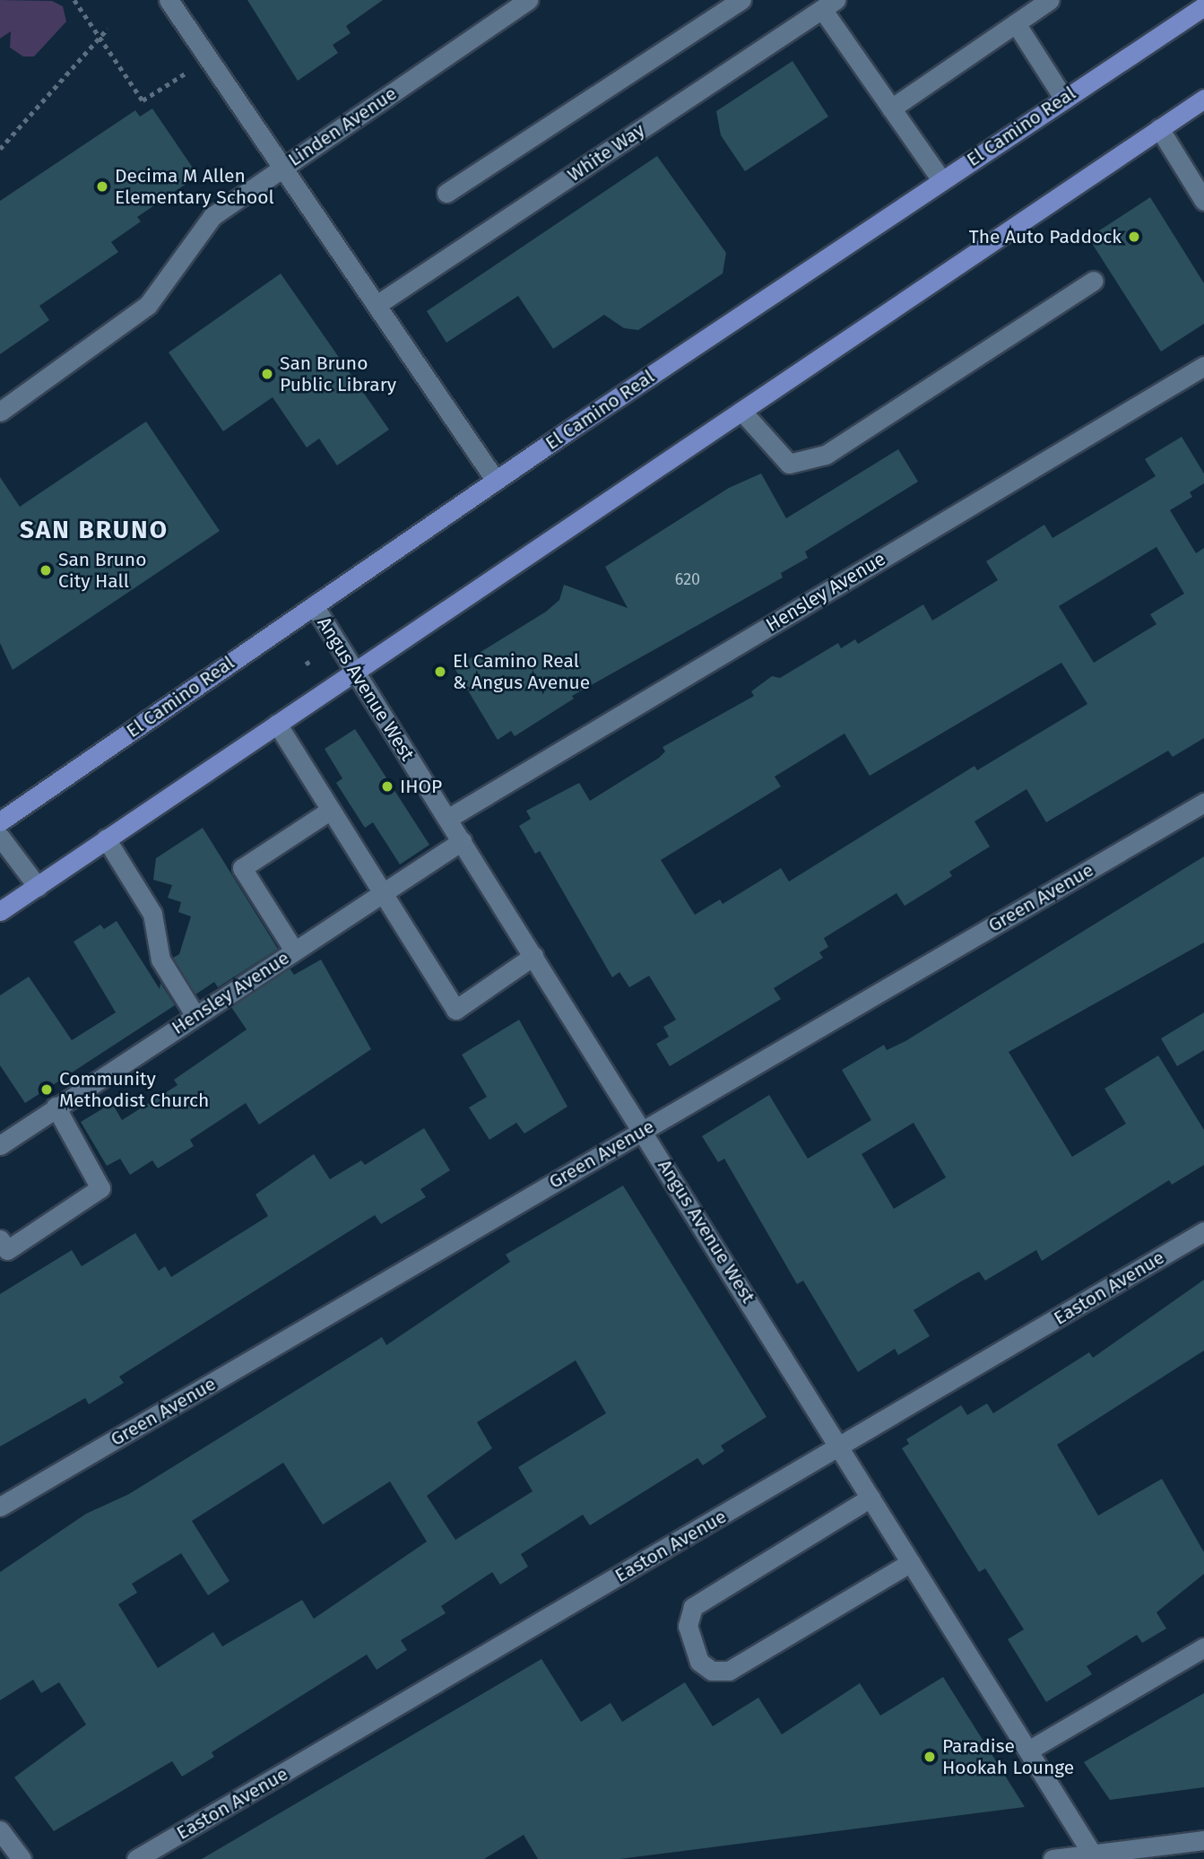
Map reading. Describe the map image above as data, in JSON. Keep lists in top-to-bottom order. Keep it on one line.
{"streets":{"main road":["El Camino Real"],"street":["Linden Avenue","White Way","Hensley Avenue","Angus Avenue West","Green Avenue","Easton Avenue"]},"crossings":[["El Camino Real","Angus Avenue West"],["Hensley Avenue","Angus Avenue West"],["Angus Avenue West","Green Avenue"],["Angus Avenue West","Easton Avenue"]],"districts":["SAN BRUNO"],"places":["Decima M Allen Elementary School","The Auto Paddock","San Bruno Public Library","San Bruno City Hall","El Camino Real & Angus Avenue","IHOP","Community Methodist Church","Paradise Hookah Lounge"],"house_numbers":["620"]}
